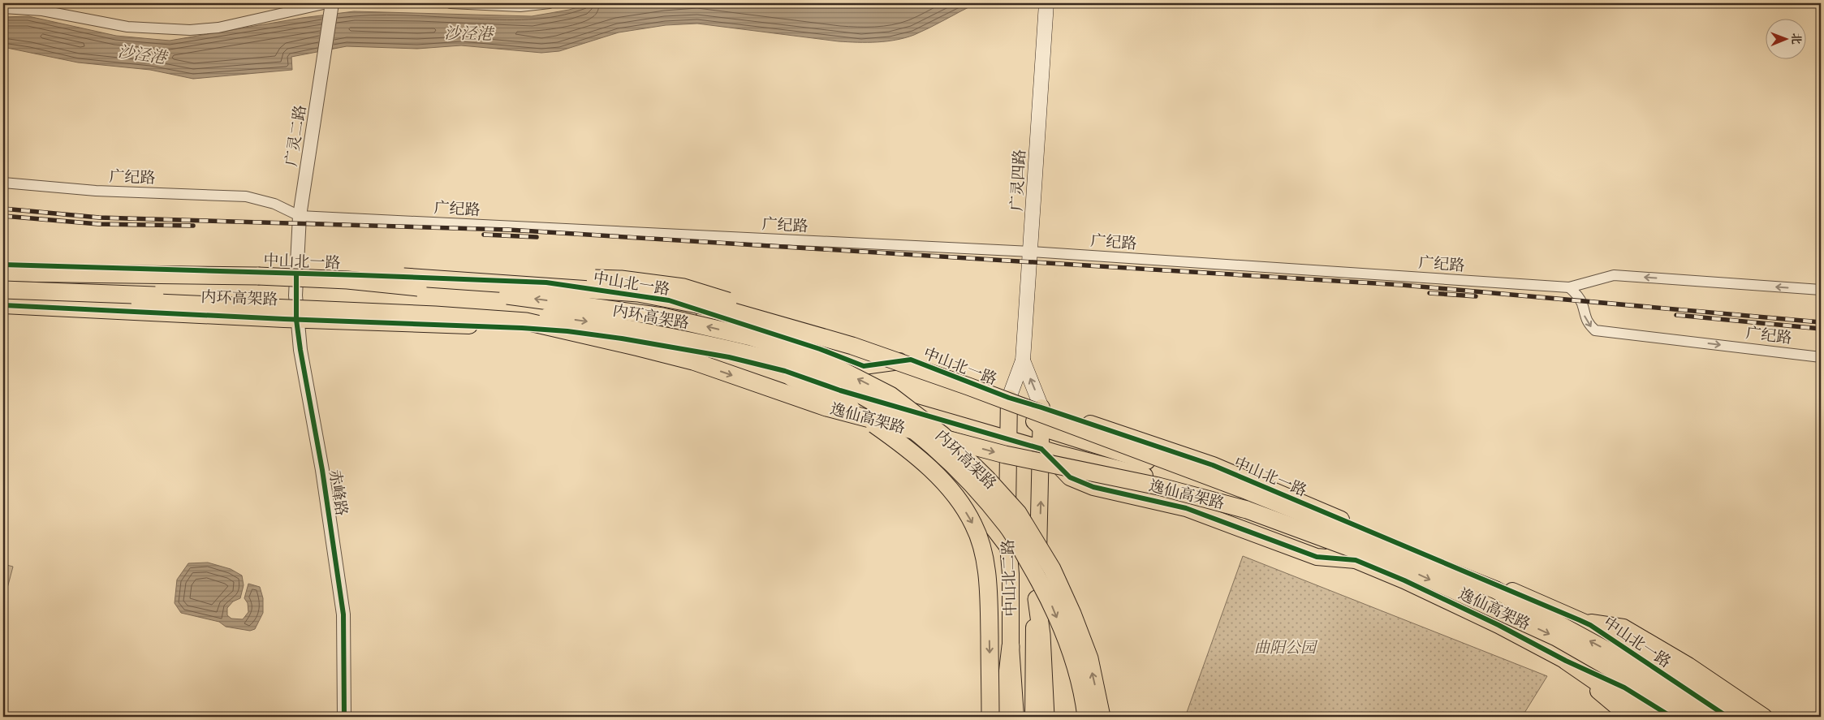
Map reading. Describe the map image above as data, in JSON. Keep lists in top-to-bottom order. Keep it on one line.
{"streets":{"highway":["内环高架路","逸仙高架路"],"main road":["广灵四路","中山北一路","中山北二路"],"street":["广灵二路","广纪路","赤峰路"]},"crossings":[["广灵二路","广纪路"],["广灵二路","中山北一路"],["广灵二路","赤峰路"],["广纪路","广灵四路"],["广灵四路","中山北一路"],["广灵四路","中山北二路"],["中山北一路","赤峰路"],["中山北一路","中山北二路"],["内环高架路","逸仙高架路"]],"water":["沙泾港"],"parks":["曲阳公园"],"north":"right"}
